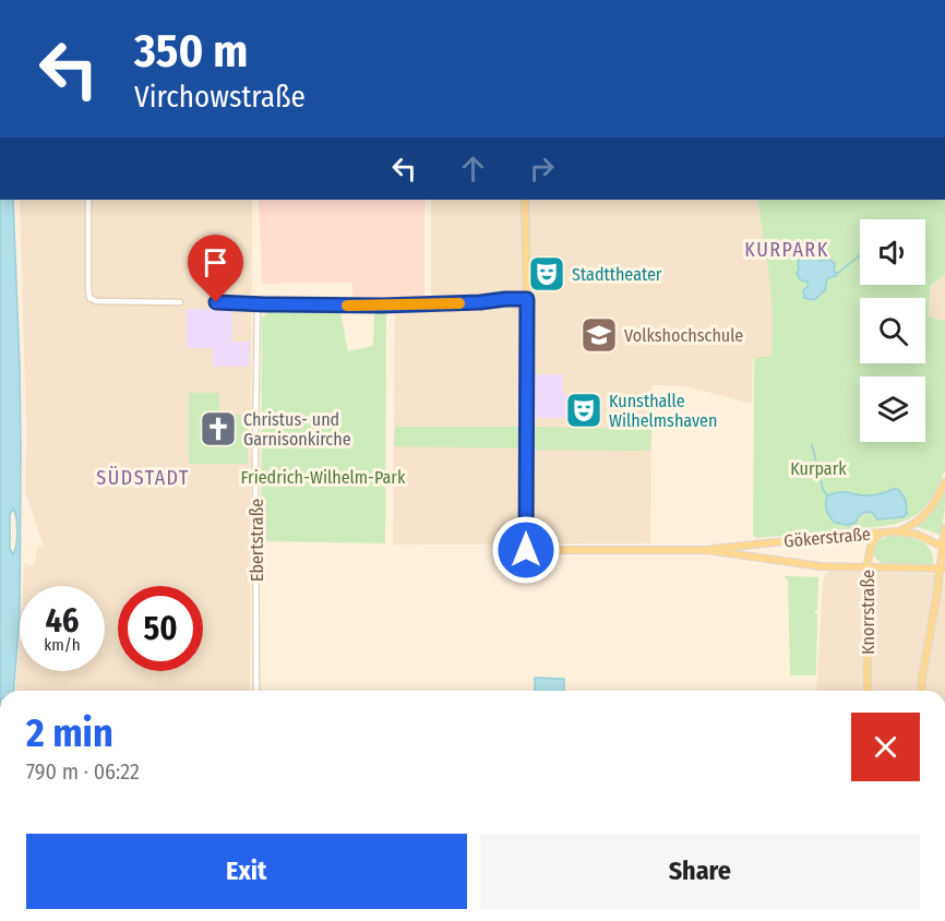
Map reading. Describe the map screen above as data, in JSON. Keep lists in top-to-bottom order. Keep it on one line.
{"streets":{"main road":["Gökerstraße","Knorrstraße"],"street":["Ebertstraße"]},"crossings":[["Gökerstraße","Knorrstraße"]],"districts":["KURPARK","SÜDSTADT"],"parks":["Kurpark","Friedrich-Wilhelm-Park"],"places":{"theatre":["Stadttheater","Kunsthalle Wilhelmshaven"],"school or university":["Volkshochschule"],"church":["Christus- und Garnisonkirche"]},"page":{"turn":["350 m","Virchowstraße"],"speed":"46 km/h","limit":"50","heading":["2 min","790 m · 06:22"],"buttons":["Exit","Share"]}}
